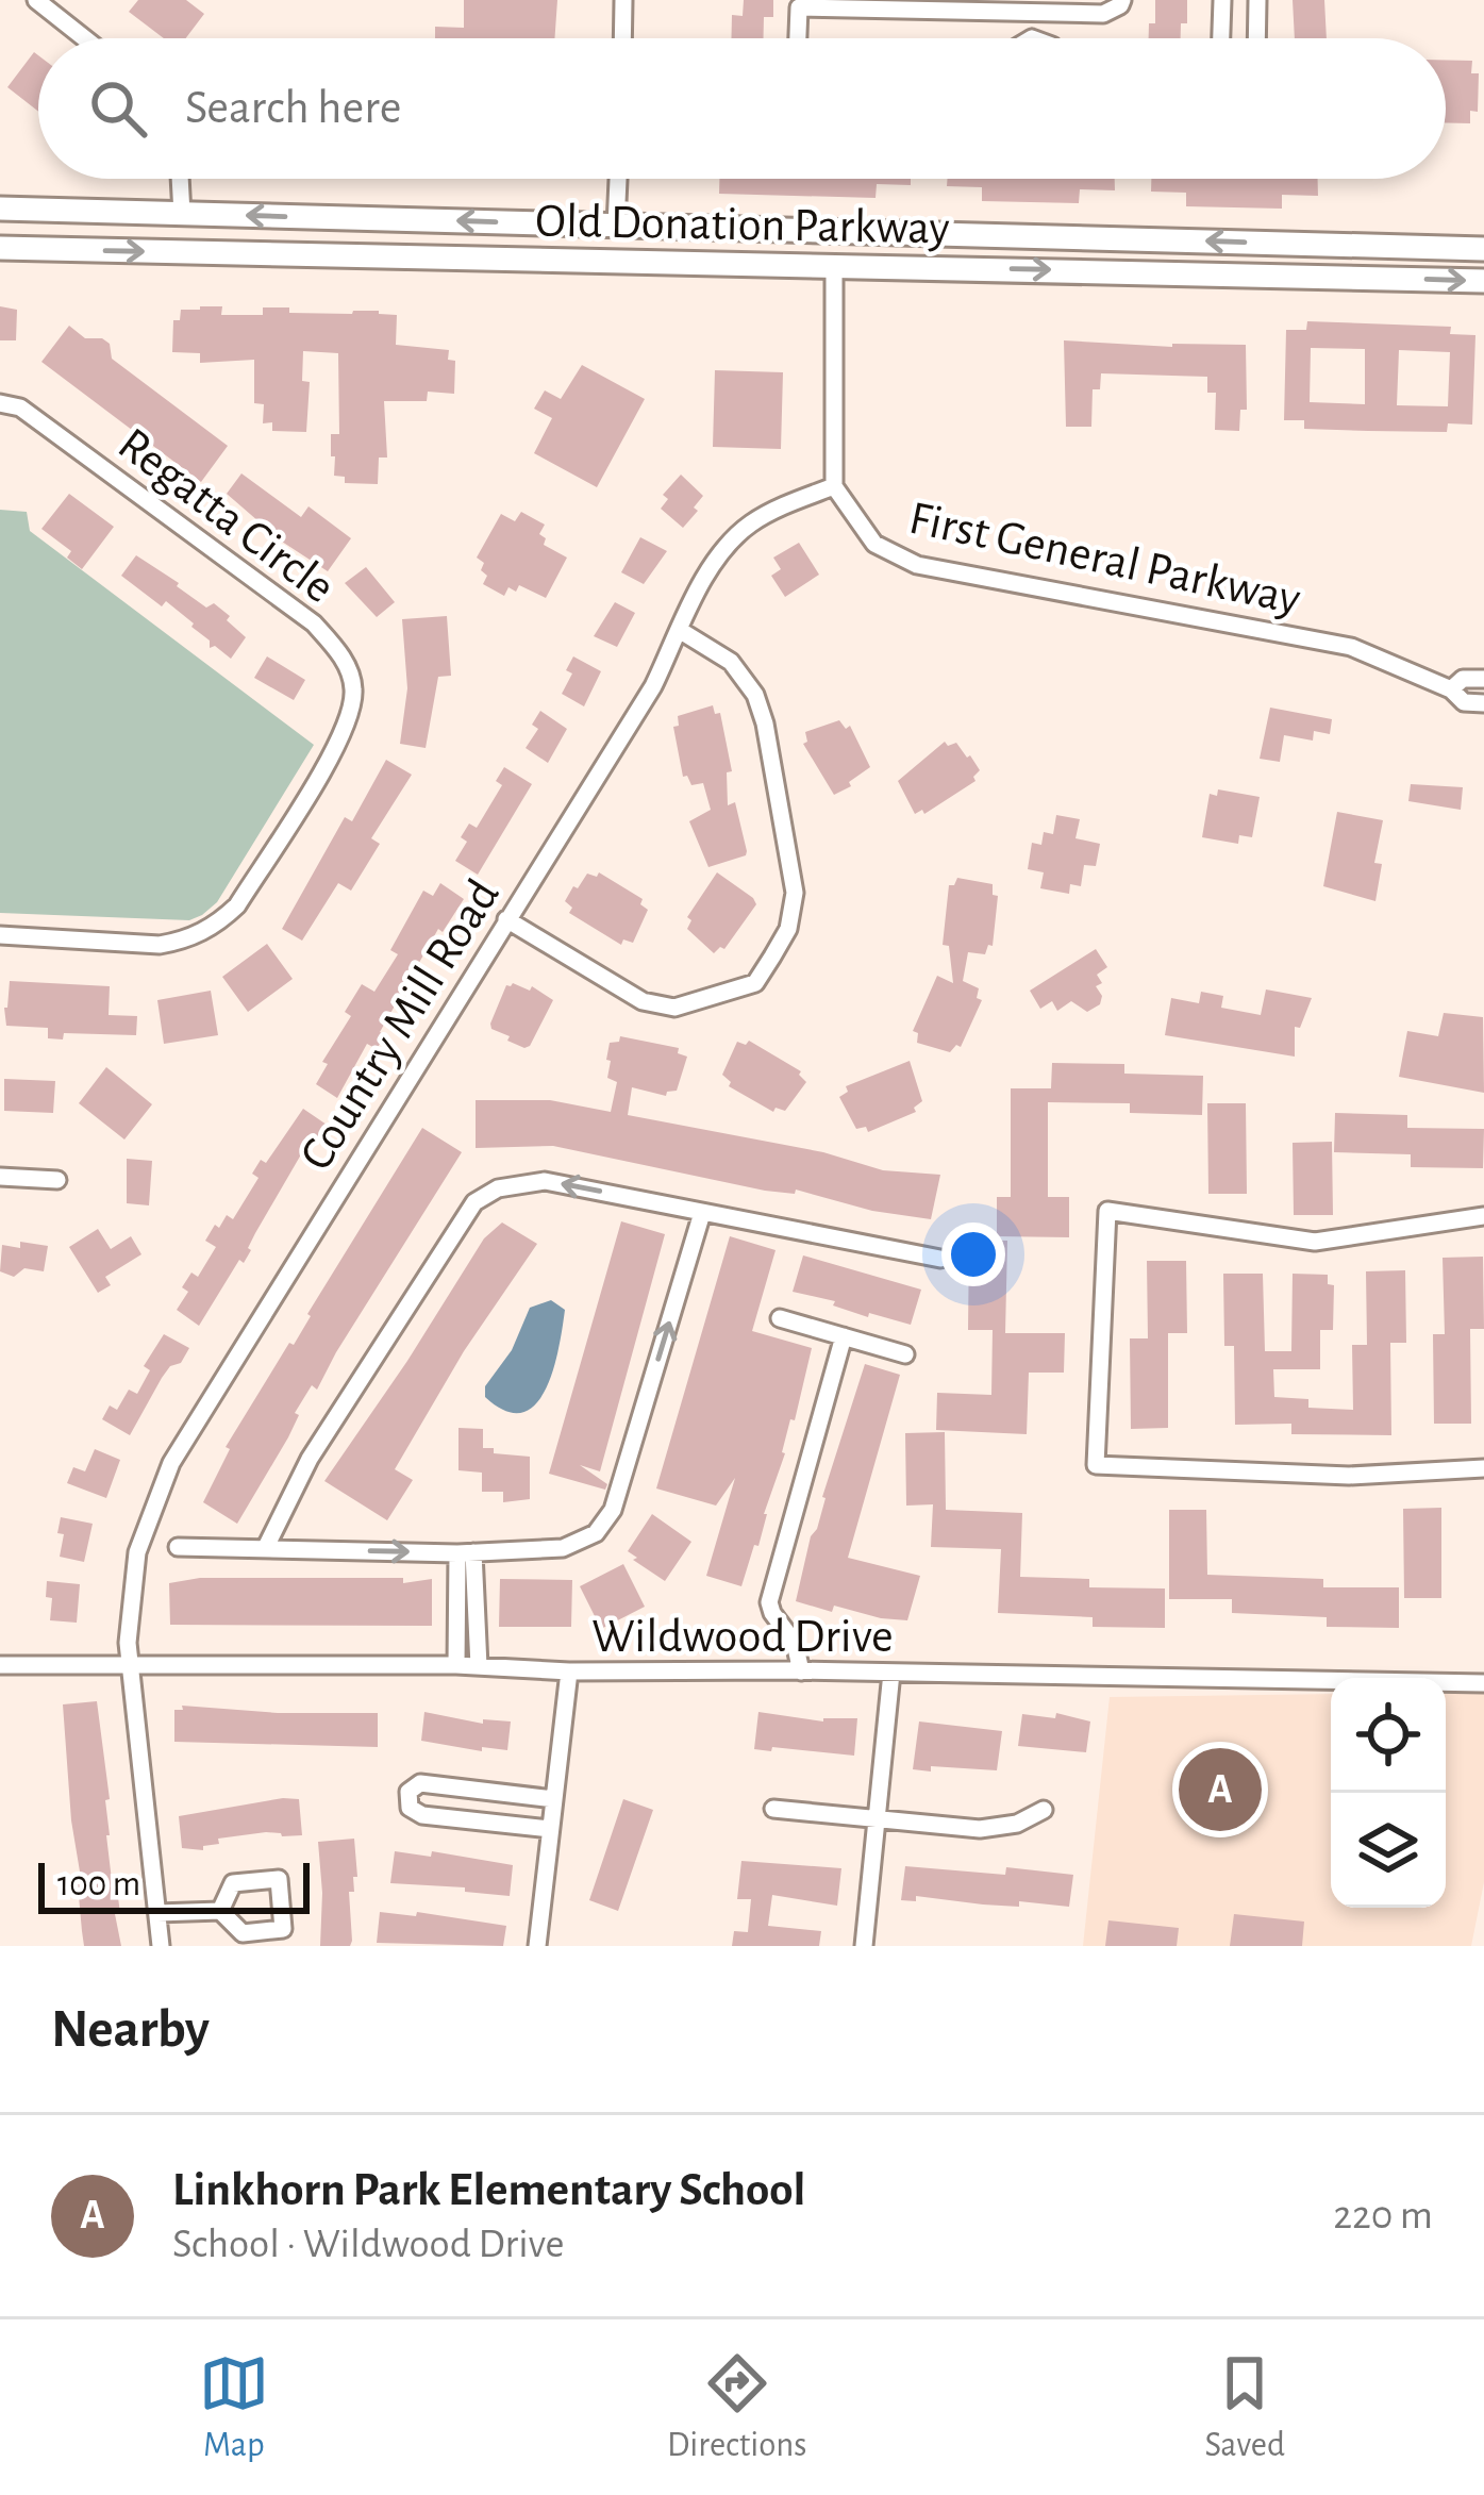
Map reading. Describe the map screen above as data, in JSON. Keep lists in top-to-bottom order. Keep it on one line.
{"streets":{"street":["Old Donation Parkway","Regatta Circle","First General Parkway","Country Mill Road","Wildwood Drive"]},"crossings":[["First General Parkway","Country Mill Road"],["Country Mill Road","Wildwood Drive"]],"scale_bar":"100 m","page":{"search":"Search here","pins":"A","scale":"100 m","heading":"Nearby","list":[{"mark":"A","name":"Linkhorn Park Elementary School","note":"School · Wildwood Drive","value":"220 m"}],"nav":["Map","Directions","Saved"]}}
